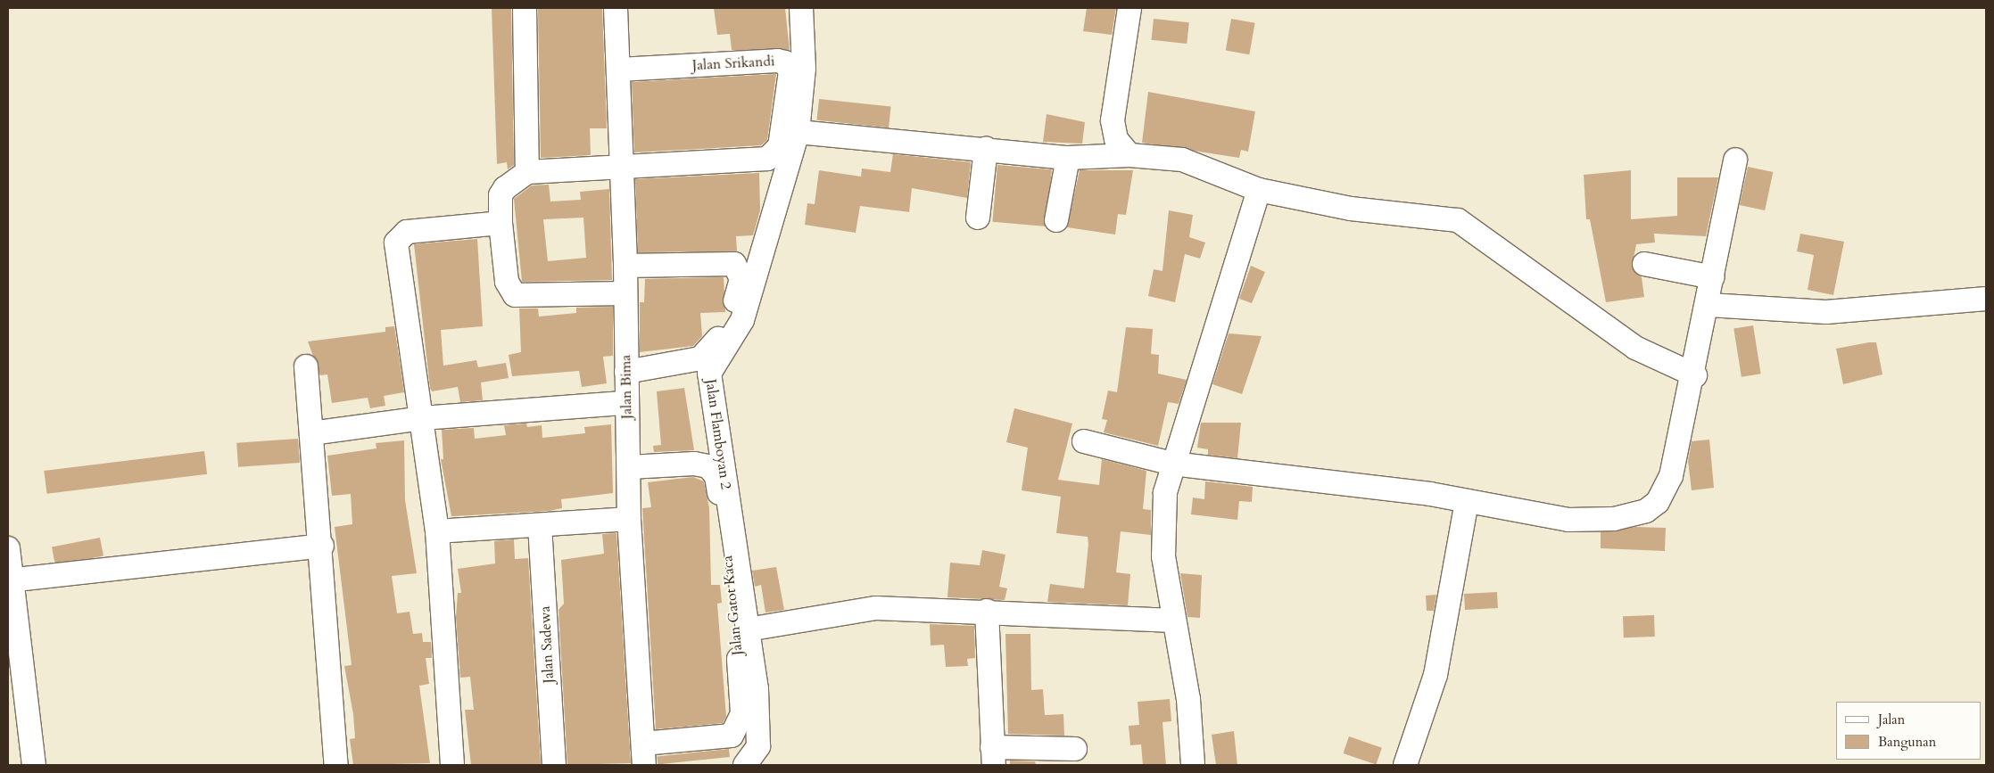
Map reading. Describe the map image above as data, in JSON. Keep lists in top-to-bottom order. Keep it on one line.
{"streets":{"street":["Jalan Srikandi","Jalan Bima","Jalan Flamboyan 2","Jalan Gatot Kaca","Jalan Sadewa"]},"crossings":[["Jalan Srikandi","Jalan Bima"],["Jalan Bima","Jalan Gatot Kaca"]],"legend":["Jalan","Bangunan"]}
